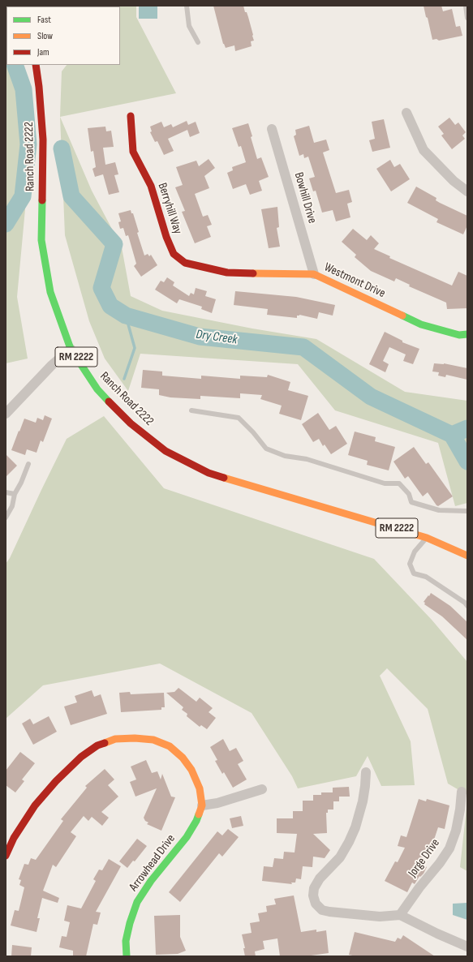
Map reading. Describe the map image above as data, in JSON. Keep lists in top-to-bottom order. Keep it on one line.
{"streets":{"street":["Ranch Road 2222","Bowhill Drive","Berryhill Way","Westmont Drive","RM 2222","Jorge Drive","Arrowhead Drive"]},"crossings":[["Bowhill Drive","Westmont Drive"],["Berryhill Way","Westmont Drive"]],"water":["Dry Creek"],"legend":["Fast","Slow","Jam"]}
